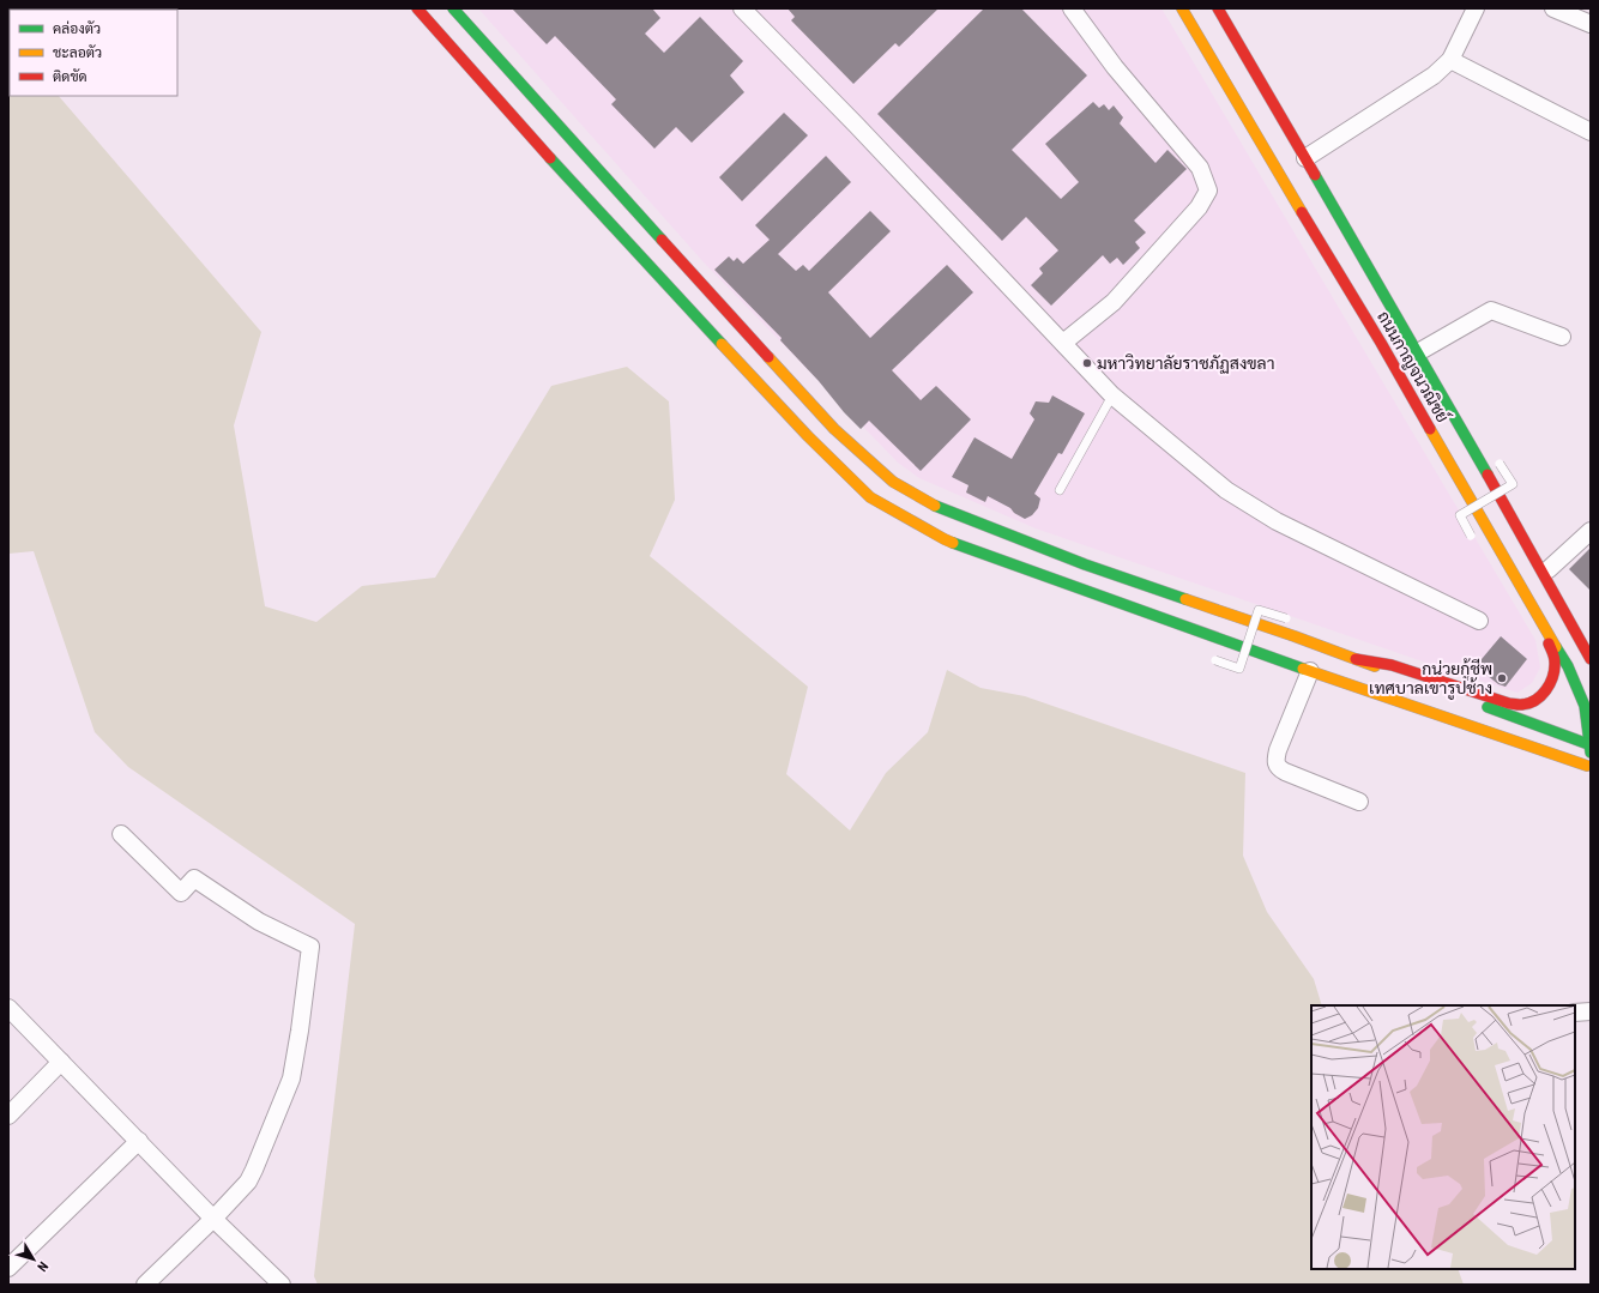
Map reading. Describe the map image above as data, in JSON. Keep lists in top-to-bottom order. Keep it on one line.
{"streets":{"main road":["ถนนกาญจนวณิชย์"]},"places":["มหาวิทยาลัยราชภัฏสงขลา","กน่วยกู้ชีพ เทศบาลเขารูปช้าง"],"legend":["คล่องตัว","ชะลอตัว","ติดขัด"],"north":"bottom right"}
